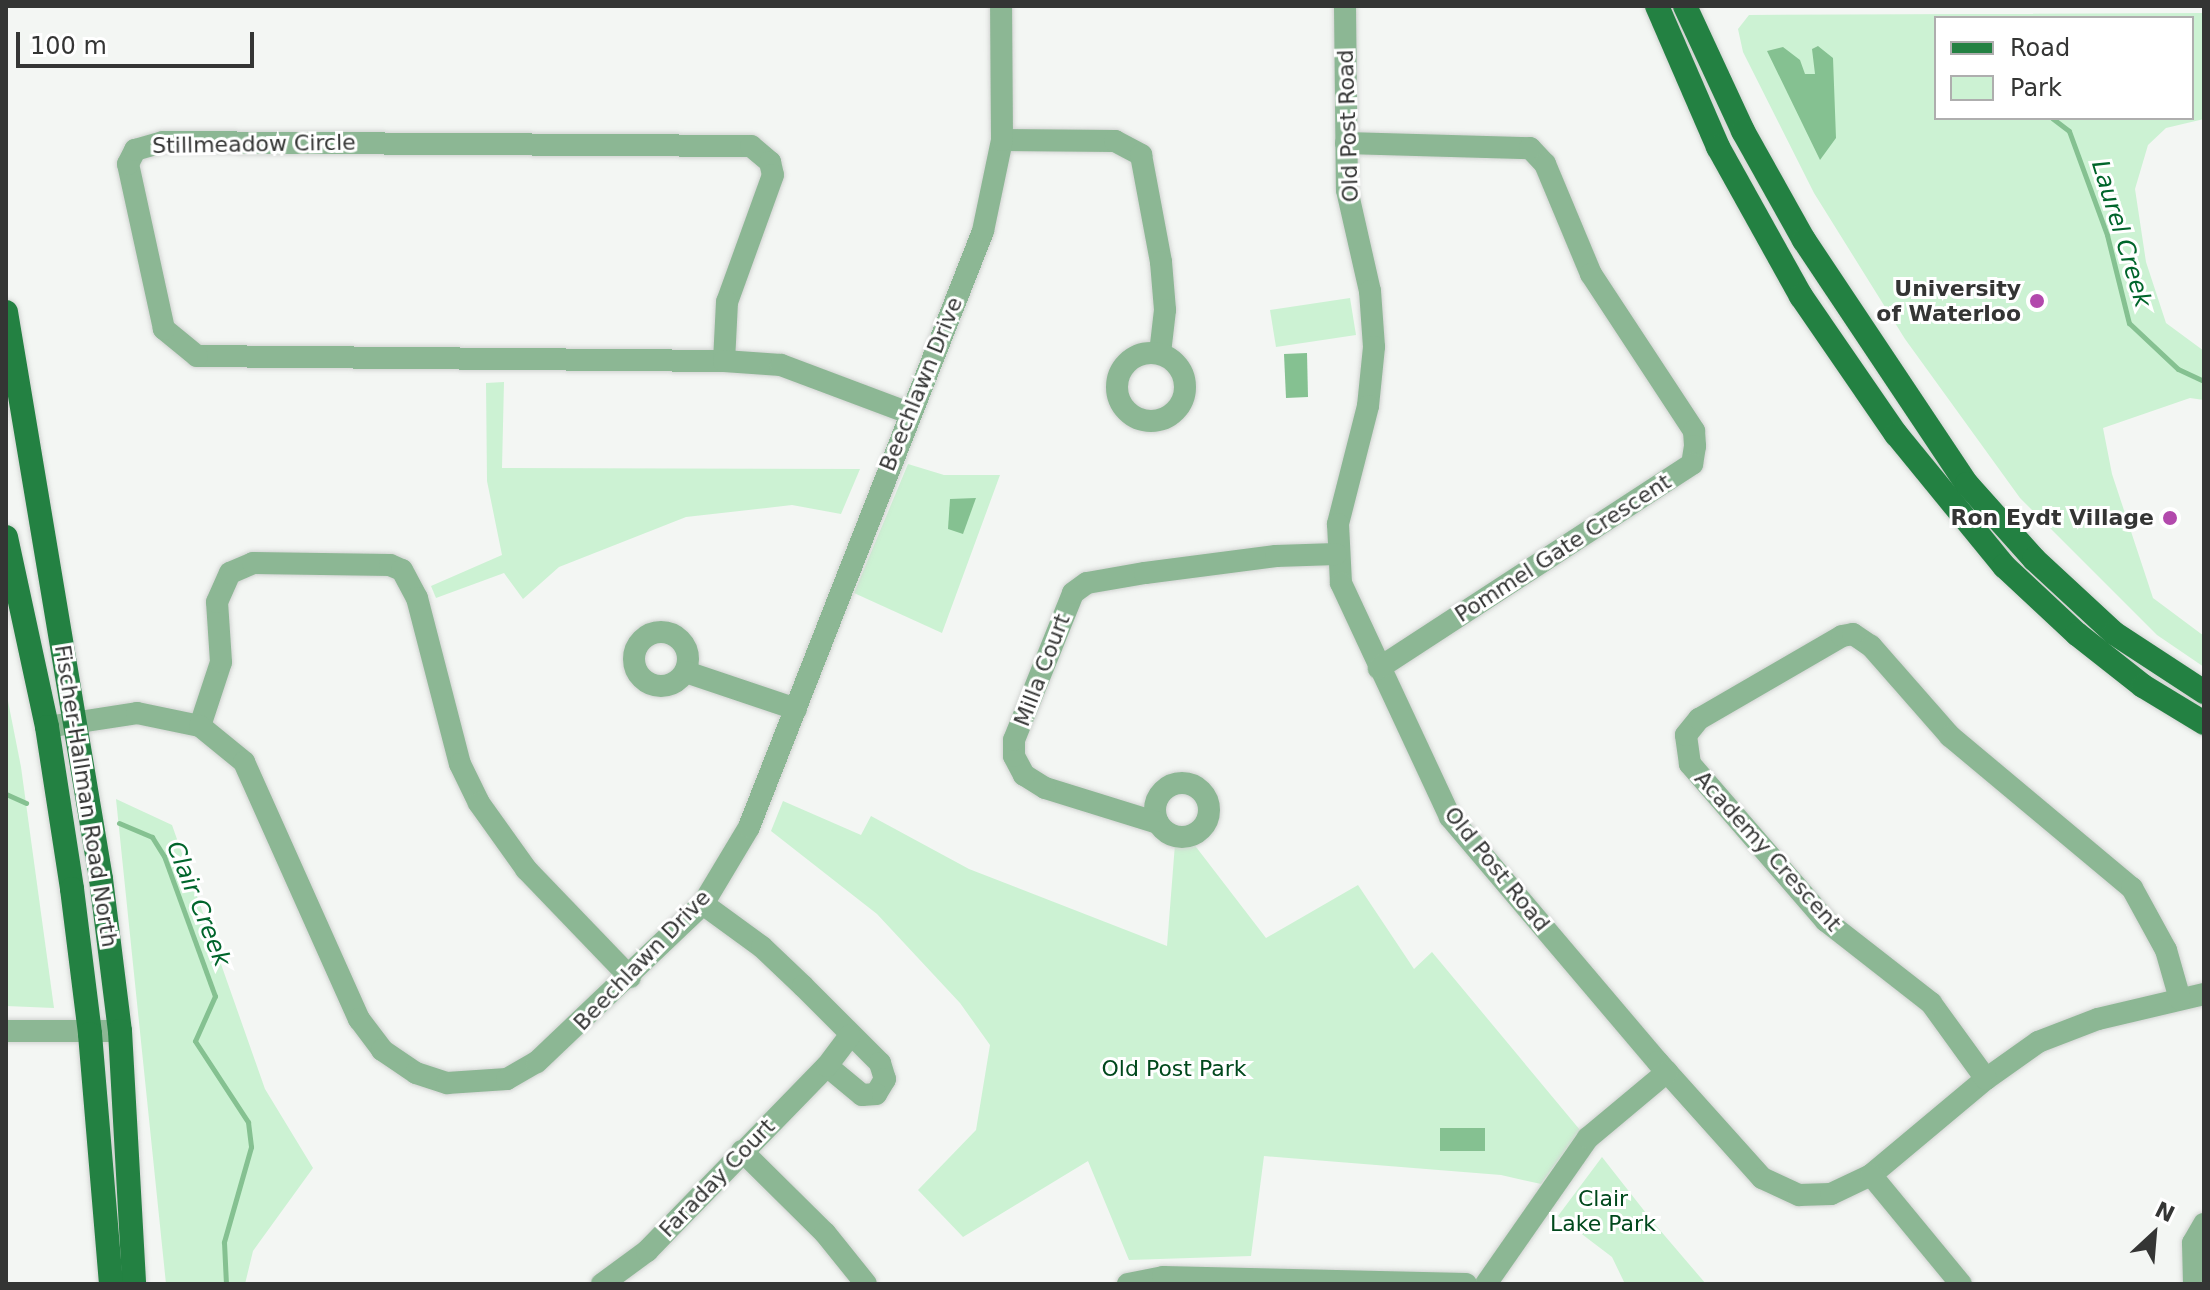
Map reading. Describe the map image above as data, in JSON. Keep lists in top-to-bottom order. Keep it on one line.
{"streets":{"main road":["Fischer-Hallman Road North"],"street":["Old Post Road","Stillmeadow Circle","Beechlawn Drive","Pommel Gate Crescent","Milla Court","Academy Crescent","Faraday Court"]},"crossings":[["Old Post Road","Pommel Gate Crescent"],["Old Post Road","Milla Court"],["Old Post Road","Academy Crescent"],["Stillmeadow Circle","Beechlawn Drive"],["Beechlawn Drive","Fischer-Hallman Road North"]],"water":["Laurel Creek","Clair Creek"],"parks":["Old Post Park","Clair Lake Park"],"places":["University of Waterloo","Ron Eydt Village"],"legend":["Road","Park"],"scale_bar":"100 m","north":"top right"}
